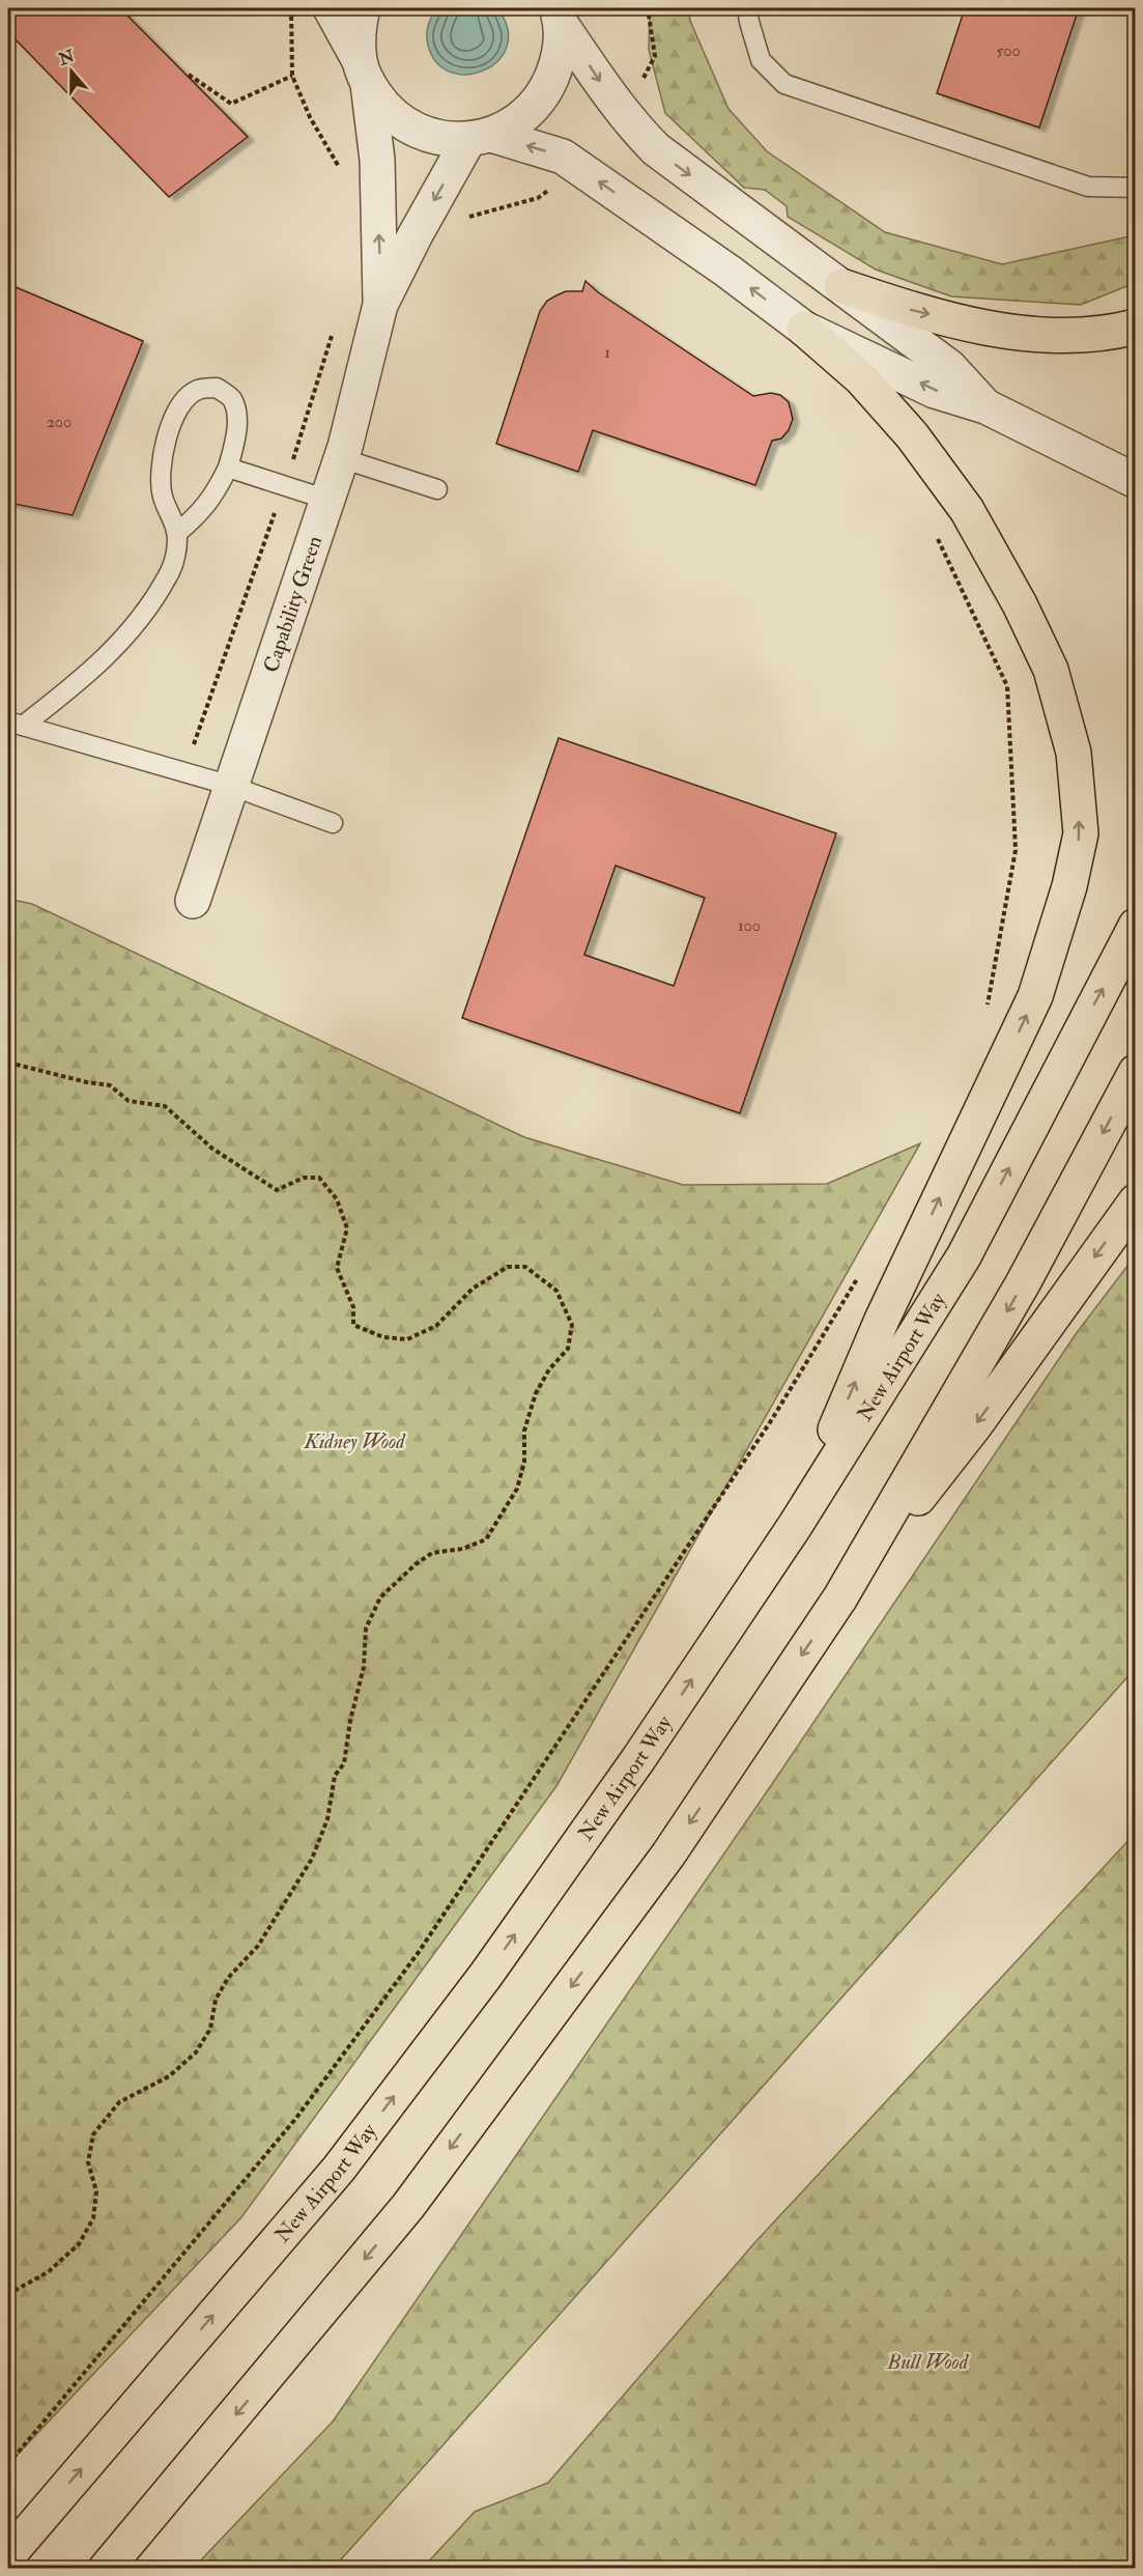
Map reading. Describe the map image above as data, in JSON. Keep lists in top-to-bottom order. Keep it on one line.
{"streets":{"highway":["New Airport Way"],"street":["Capability Green"]},"parks":["Kidney Wood","Bull Wood"],"house_numbers":["500","1","200","100"],"north":"top"}
